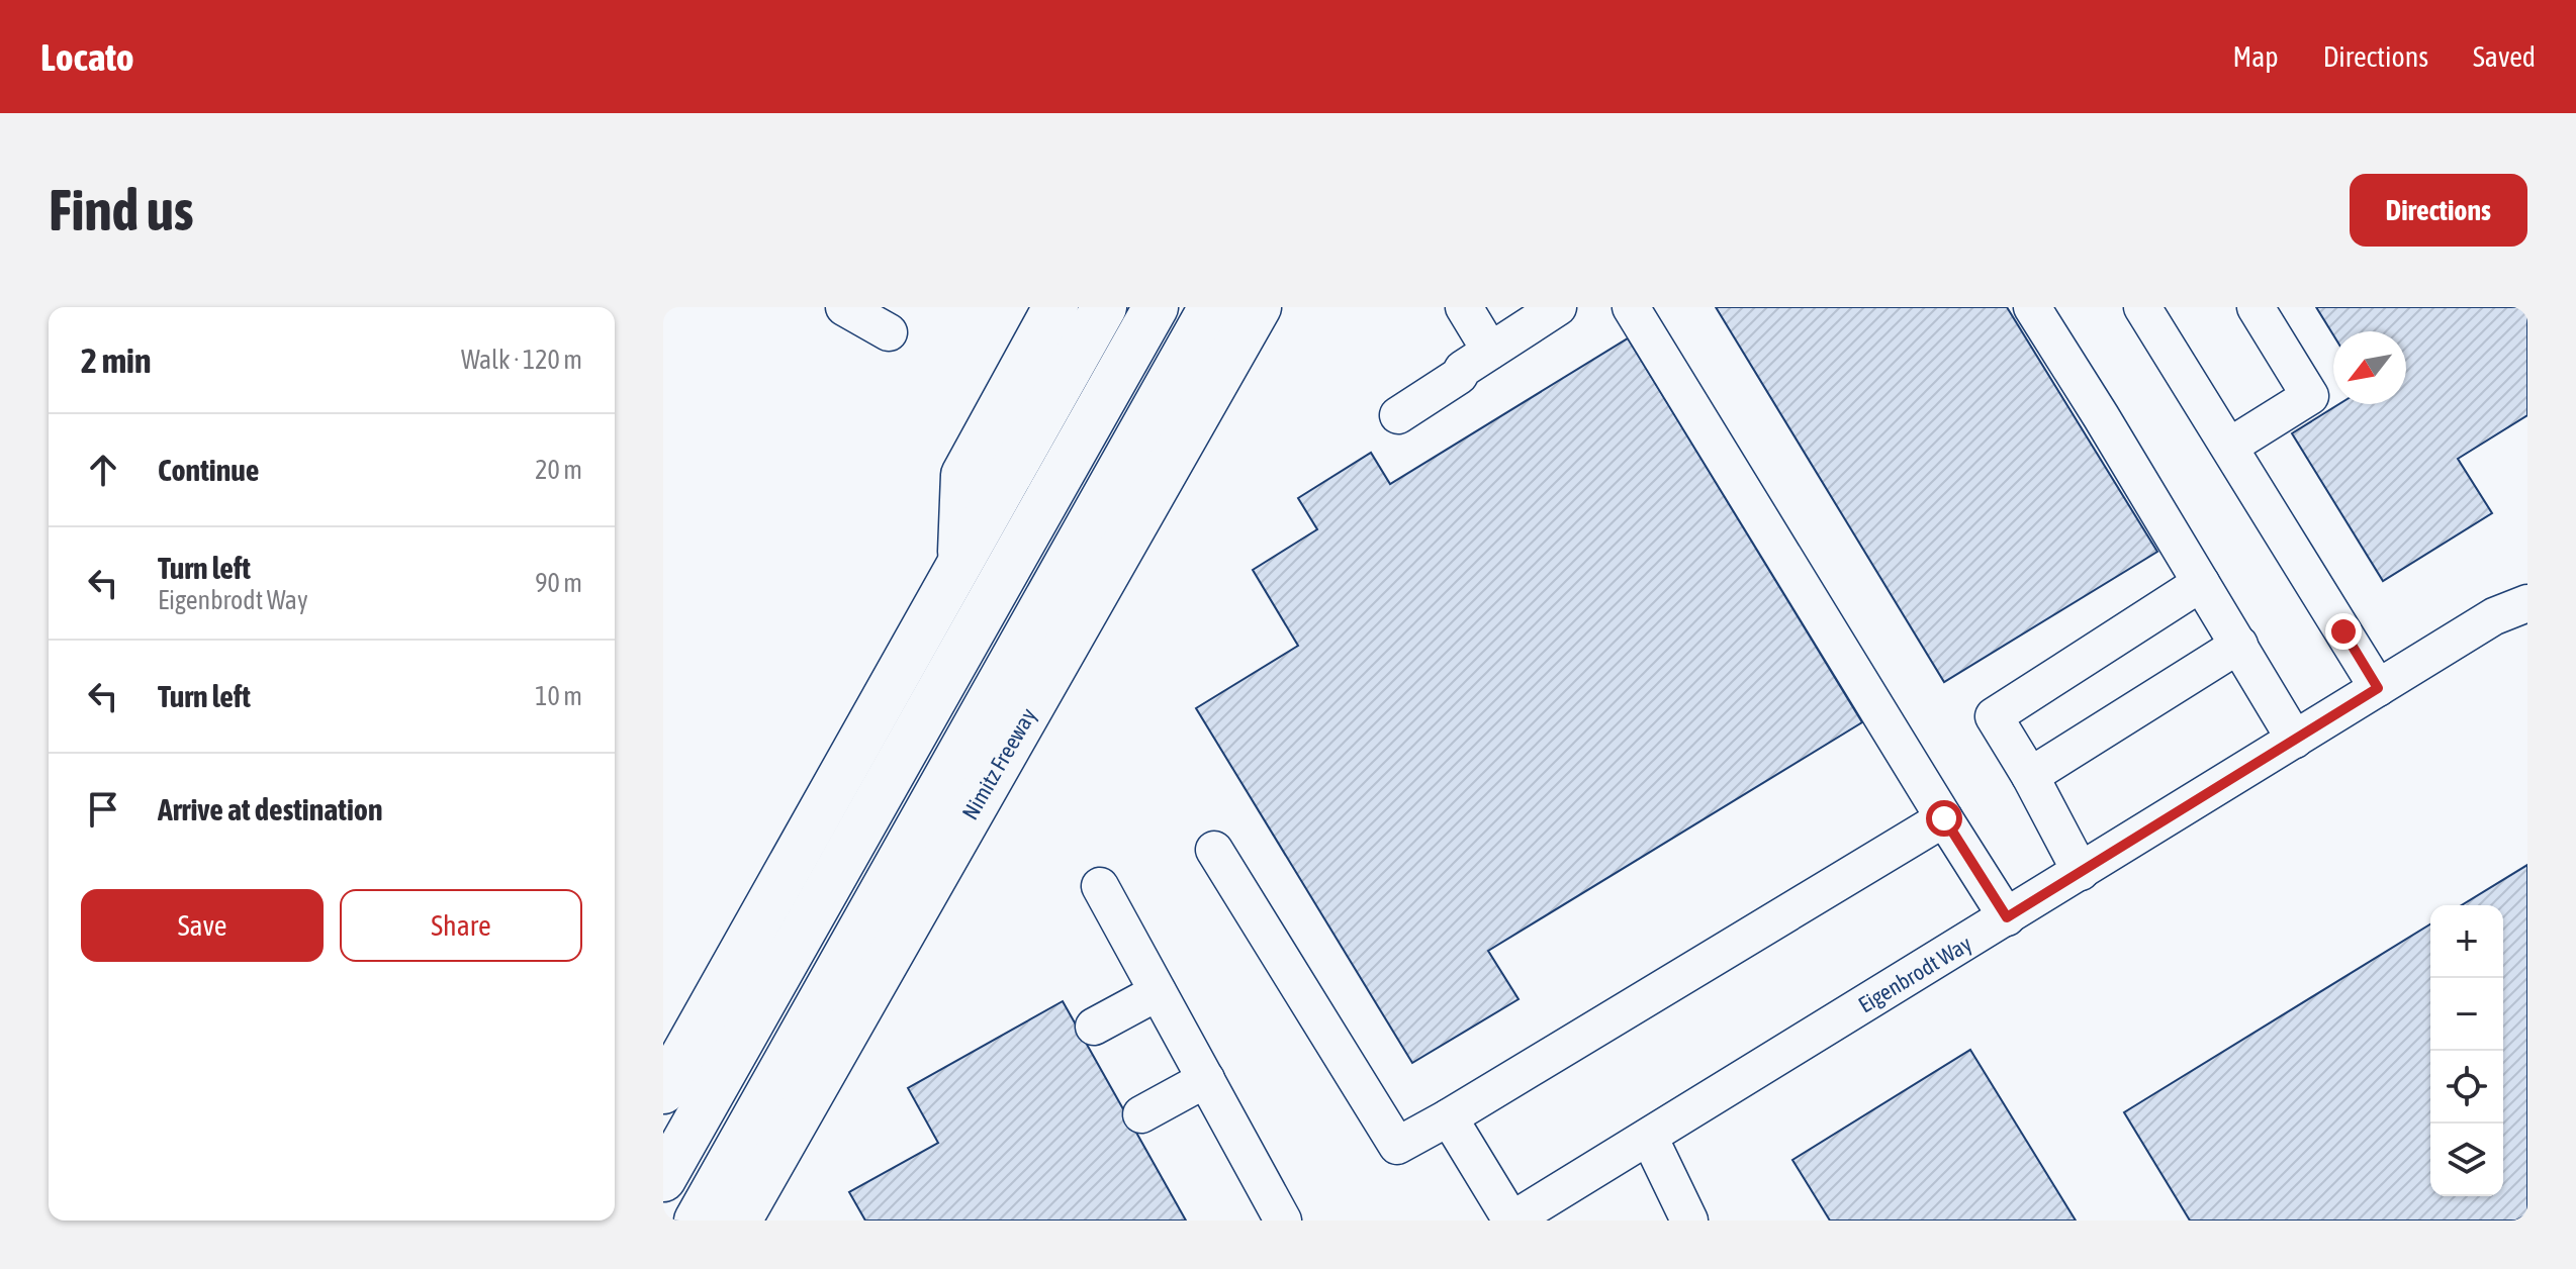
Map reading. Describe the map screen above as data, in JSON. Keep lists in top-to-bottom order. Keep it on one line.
{"streets":{"highway":["Nimitz Freeway"],"street":["Eigenbrodt Way"]},"north":"bottom left","page":{"header":"Locato","nav":["Map","Directions","Saved"],"buttons":["Directions",["Save","Share"]],"title":"Find us","heading":["2 min","Walk · 120 m"],"list":[["Continue","20 m"],["Turn left","Eigenbrodt Way","90 m"],["Turn left","10 m"],"Arrive at destination"],"map_buttons":["+","−"]}}
